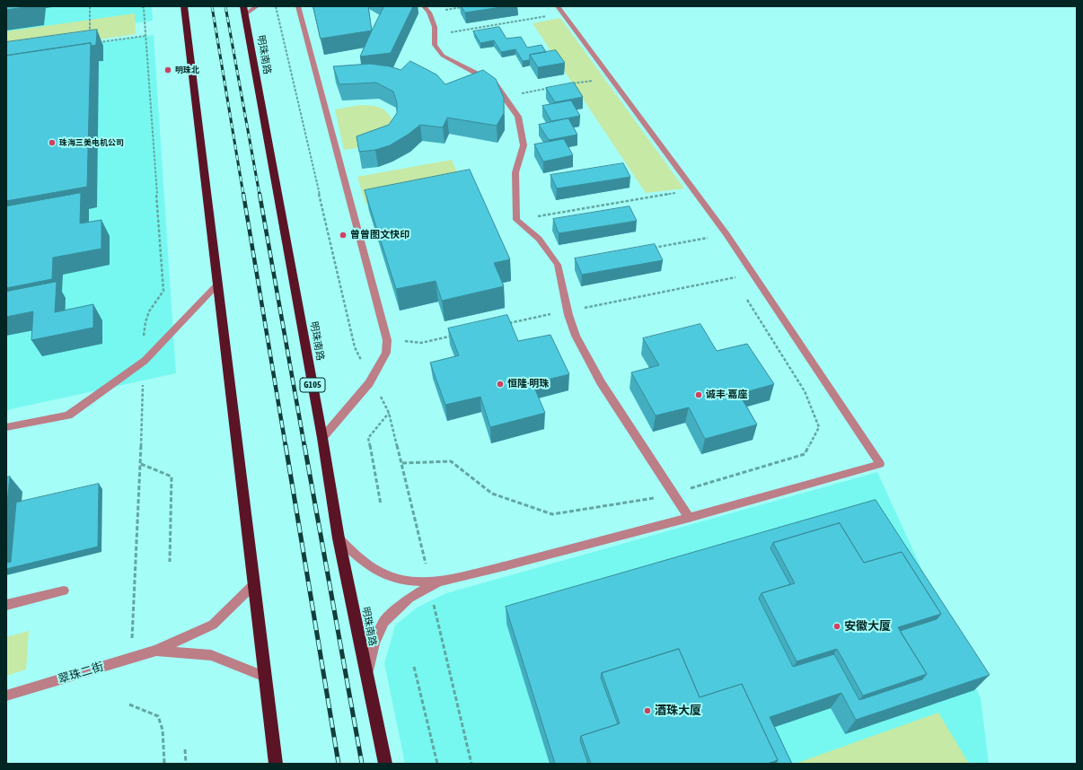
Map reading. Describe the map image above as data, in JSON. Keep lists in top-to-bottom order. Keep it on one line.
{"streets":{"highway":["明珠南路","G105"],"street":["翠珠二街"]},"places":["明珠北","珠海三美电机公司","曾曾图文快印","恒隆·明珠","诚丰·嘉座","安徽大厦","酒珠大厦"]}
